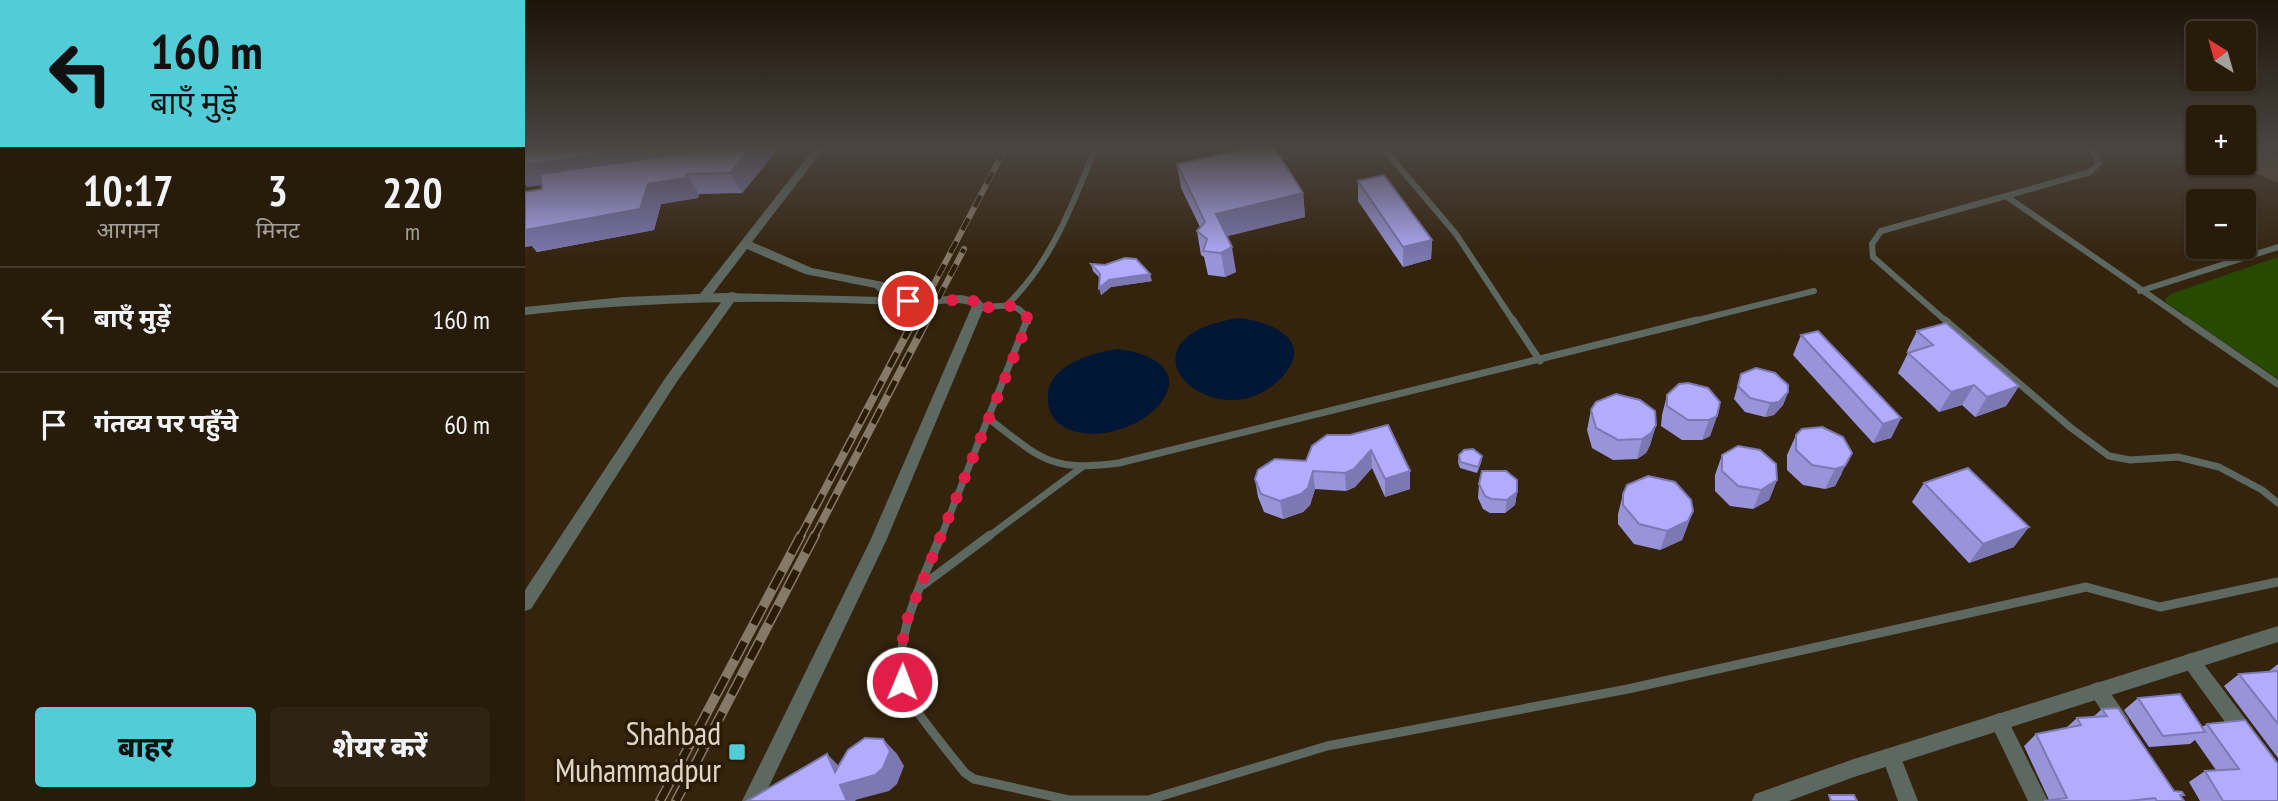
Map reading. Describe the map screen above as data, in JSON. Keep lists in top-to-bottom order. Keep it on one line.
{"places":{"transit":["Shahbad Muhammadpur"]},"north":"top left","page":{"turn":["160 m","बाएँ मुड़ें"],"map_buttons":["+","−"],"eta":["10:17","आगमन","3","मिनट","220","m"],"list":[{"name":"बाएँ मुड़ें","value":"160 m"},{"name":"गंतव्य पर पहुँचे","value":"60 m"}],"buttons":["बाहर","शेयर करें"]}}
